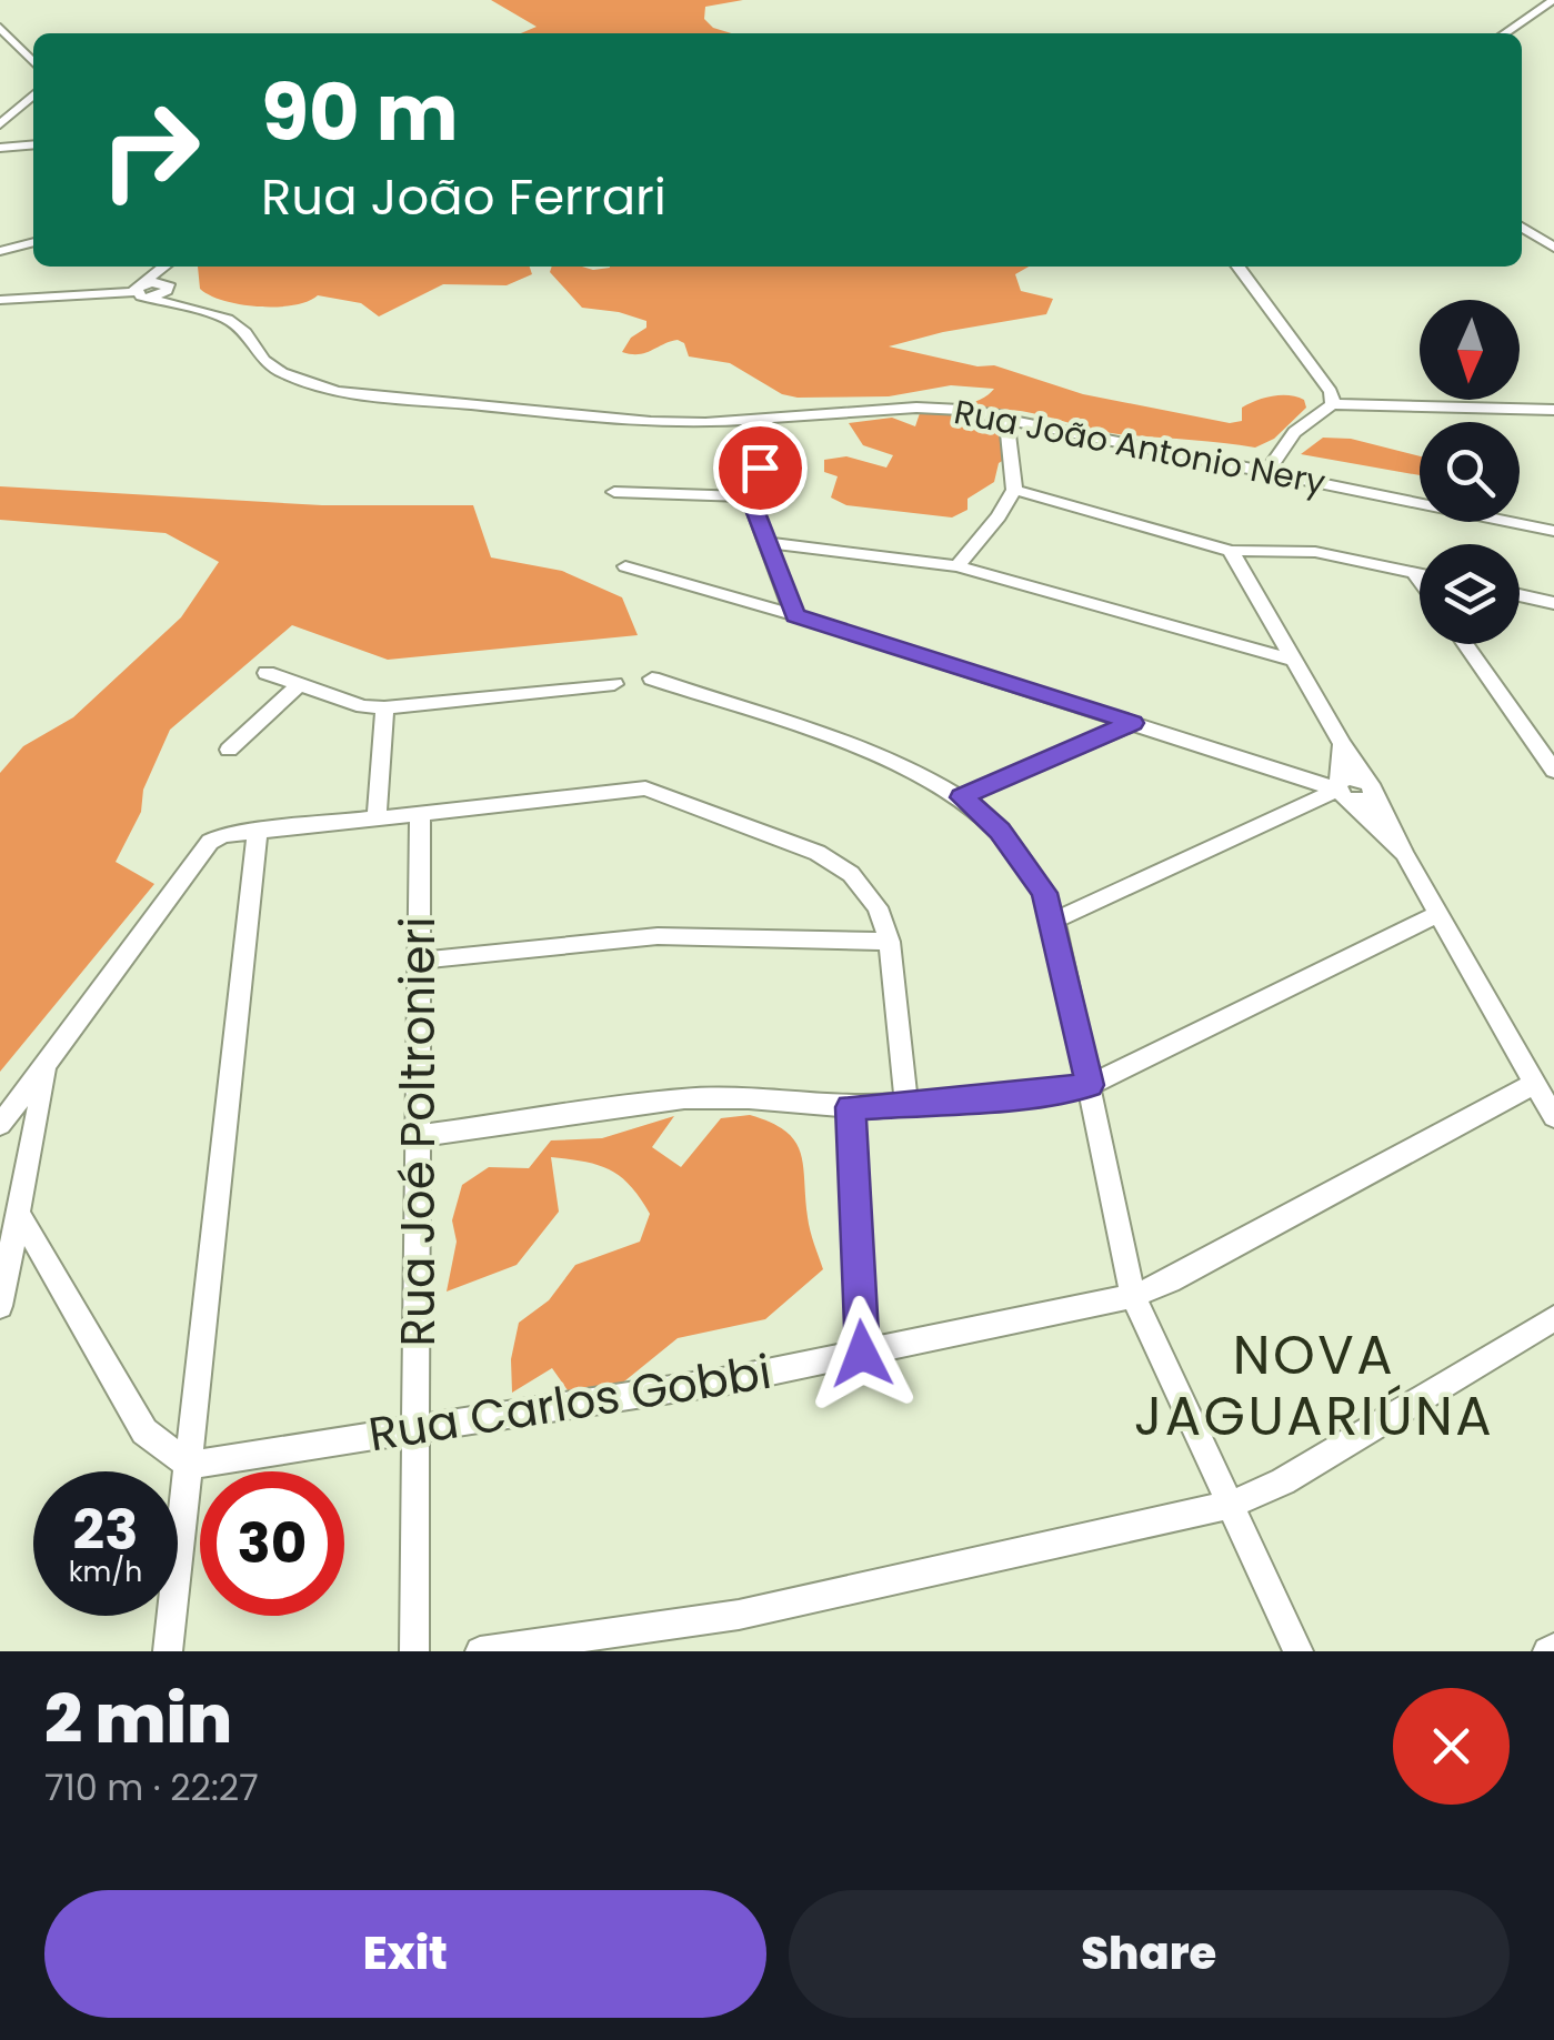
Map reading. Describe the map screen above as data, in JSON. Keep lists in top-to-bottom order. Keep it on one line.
{"streets":{"street":["Rua João Antonio Nery","Rua Joé Poltronieri","Rua Carlos Gobbi"]},"crossings":[["Rua Joé Poltronieri","Rua Carlos Gobbi"]],"districts":["NOVA JAGUARIÚNA"],"north":"bottom","page":{"turn":["90 m","Rua João Ferrari"],"speed":"23 km/h","limit":"30","heading":["2 min","710 m · 22:27"],"buttons":["Exit","Share"]}}
